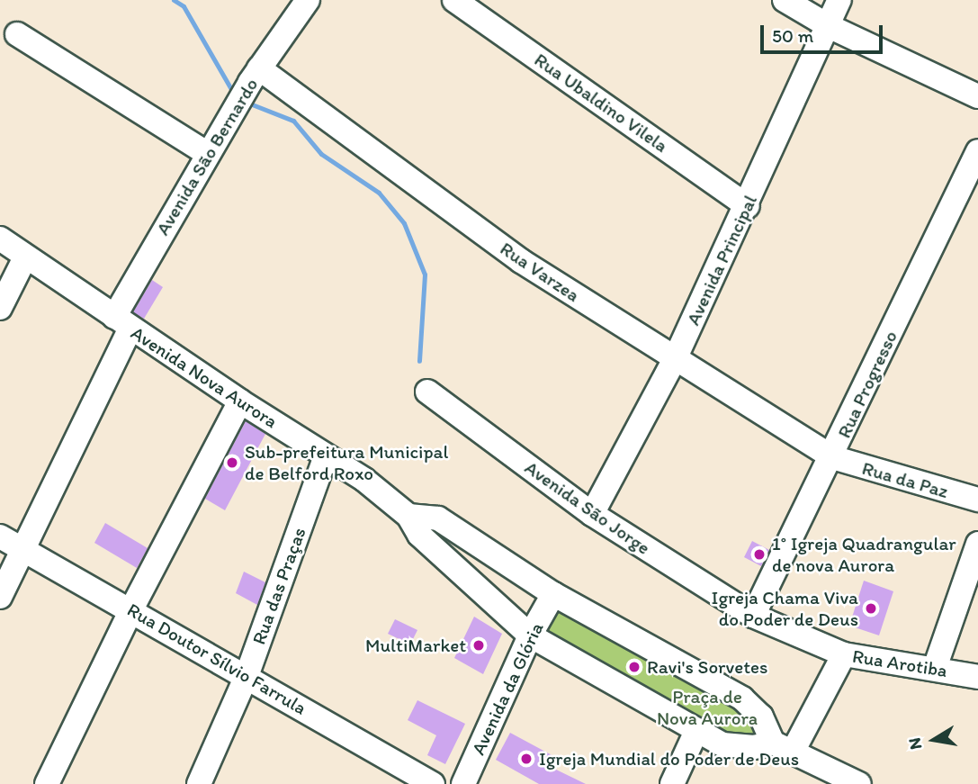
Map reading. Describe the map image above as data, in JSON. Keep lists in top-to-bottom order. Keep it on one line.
{"streets":{"street":["Rua Ubaldino Vilela","Avenida São Bernardo","Avenida Principal","Rua Varzea","Avenida Nova Aurora","Rua Progresso","Rua da Paz","Avenida São Jorge","Rua das Praças","Rua Doutor Sílvio Farrula","Rua Arotiba","Avenida da Glória"]},"crossings":[["Rua Ubaldino Vilela","Avenida Principal"],["Avenida São Bernardo","Rua Varzea"],["Avenida São Bernardo","Avenida Nova Aurora"],["Avenida São Bernardo","Rua Doutor Sílvio Farrula"],["Avenida Principal","Rua Varzea"],["Avenida Principal","Avenida São Jorge"],["Rua Varzea","Rua Progresso"],["Rua Varzea","Rua da Paz"],["Avenida Nova Aurora","Rua das Praças"],["Avenida Nova Aurora","Avenida da Glória"],["Rua Progresso","Rua da Paz"],["Rua Progresso","Avenida São Jorge"],["Rua Progresso","Rua Arotiba"],["Avenida São Jorge","Rua Arotiba"],["Rua das Praças","Rua Doutor Sílvio Farrula"]],"parks":["Praça de Nova Aurora"],"places":["Sub-prefeitura Municipal de Belford Roxo","1° Igreja Quadrangular de nova Aurora","Igreja Chama Viva do Poder de Deus","MultiMarket","Ravi's Sorvetes","Igreja Mundial do Poder de Deus"],"scale_bar":"50 m","north":"left"}
